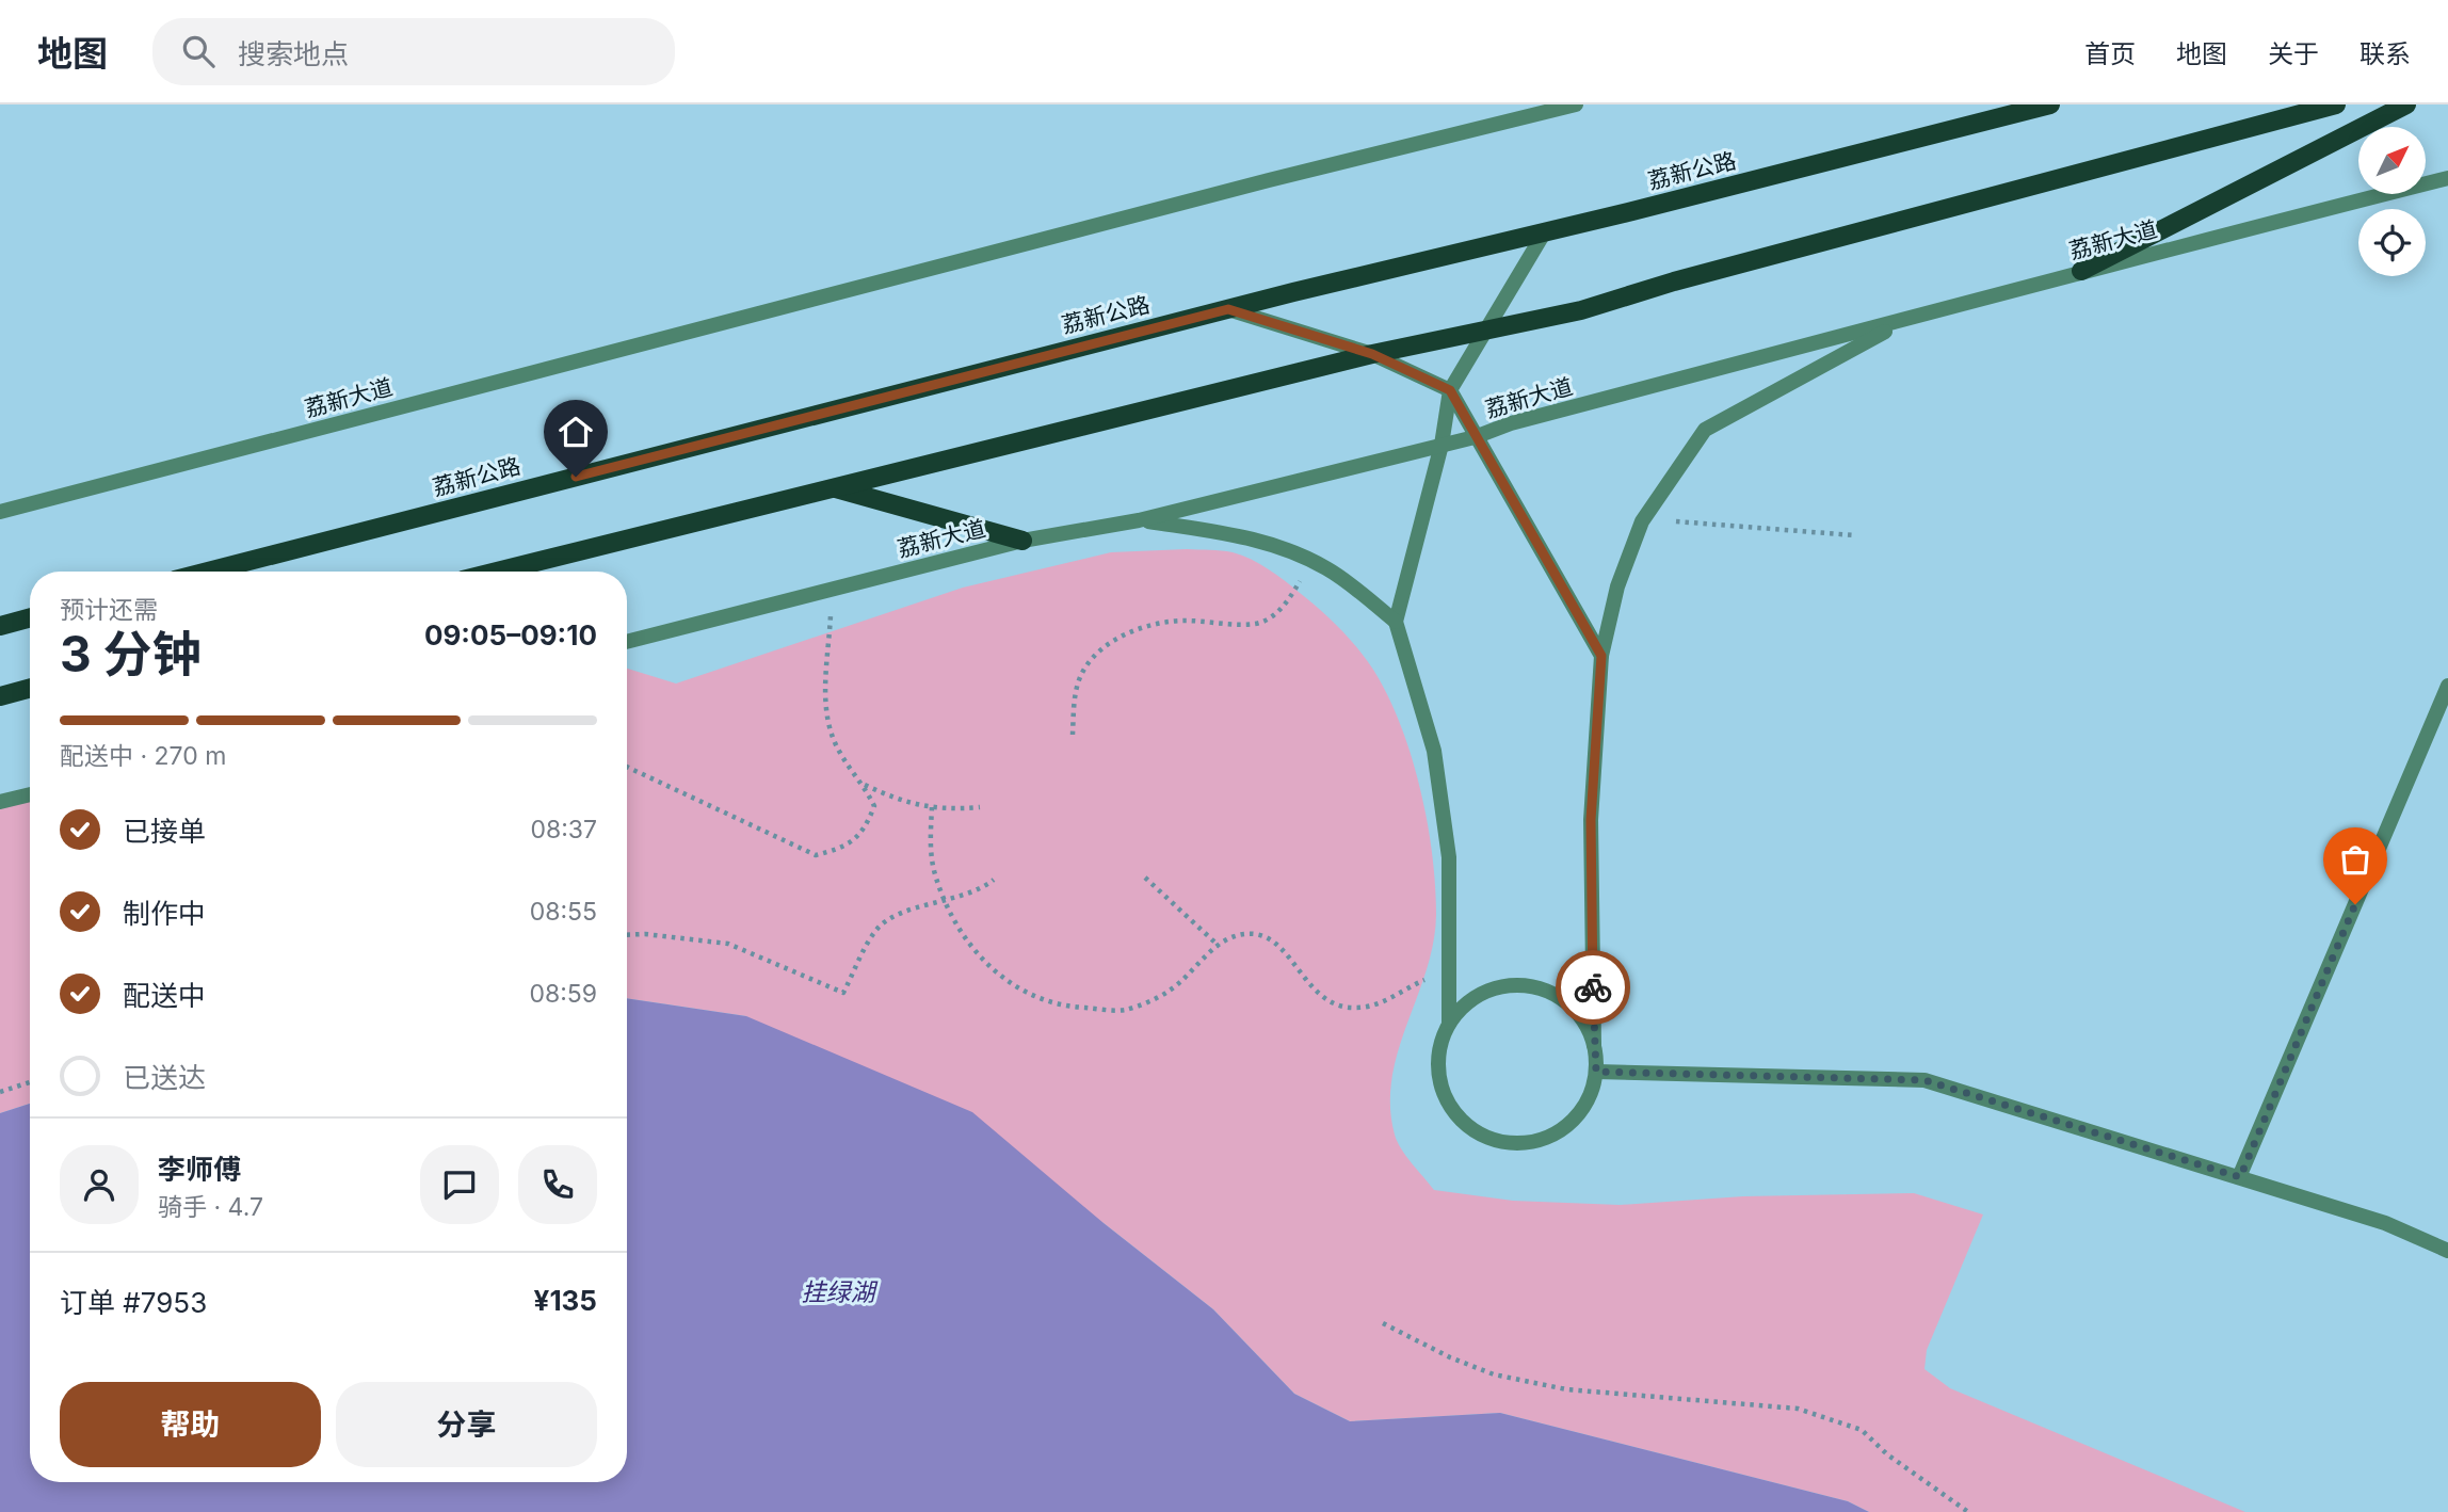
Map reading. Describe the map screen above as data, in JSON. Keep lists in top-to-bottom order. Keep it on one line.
{"streets":{"main road":["荔新公路"],"street":["荔新大道"]},"water":["挂绿湖"],"north":"top right","page":{"header":"地图","search":"搜索地点","nav":["首页","地图","关于","联系"],"heading":["3 分钟","预计还需","09:05–09:10"],"panel":["李师傅","骑手 · 4.7","订单 #7953","¥135"],"bar":"配送中 · 270 m","list":[["已接单","08:37"],["制作中","08:55"],["配送中","08:59"],"已送达"],"buttons":["帮助","分享"]}}
